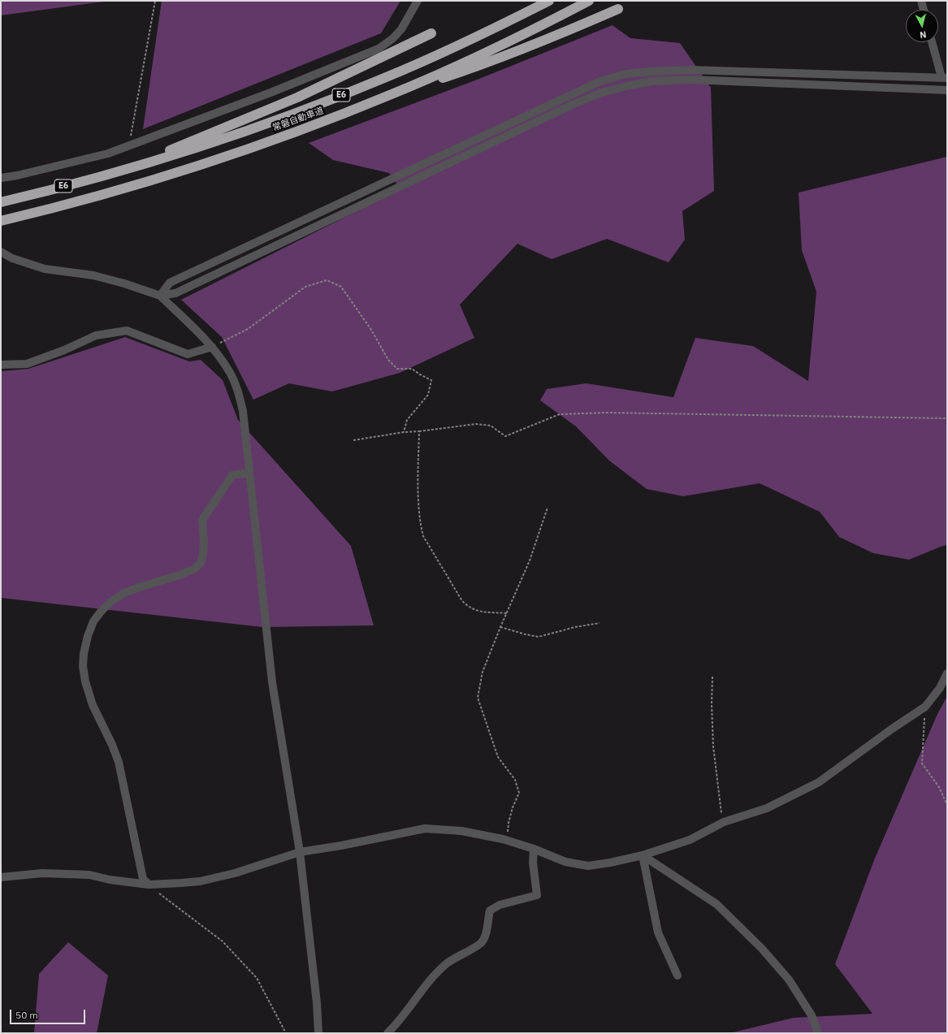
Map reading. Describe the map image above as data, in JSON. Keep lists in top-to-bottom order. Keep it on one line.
{"streets":{"highway":["E6","常磐自動車道"]},"scale_bar":"50 m","north":"bottom"}
